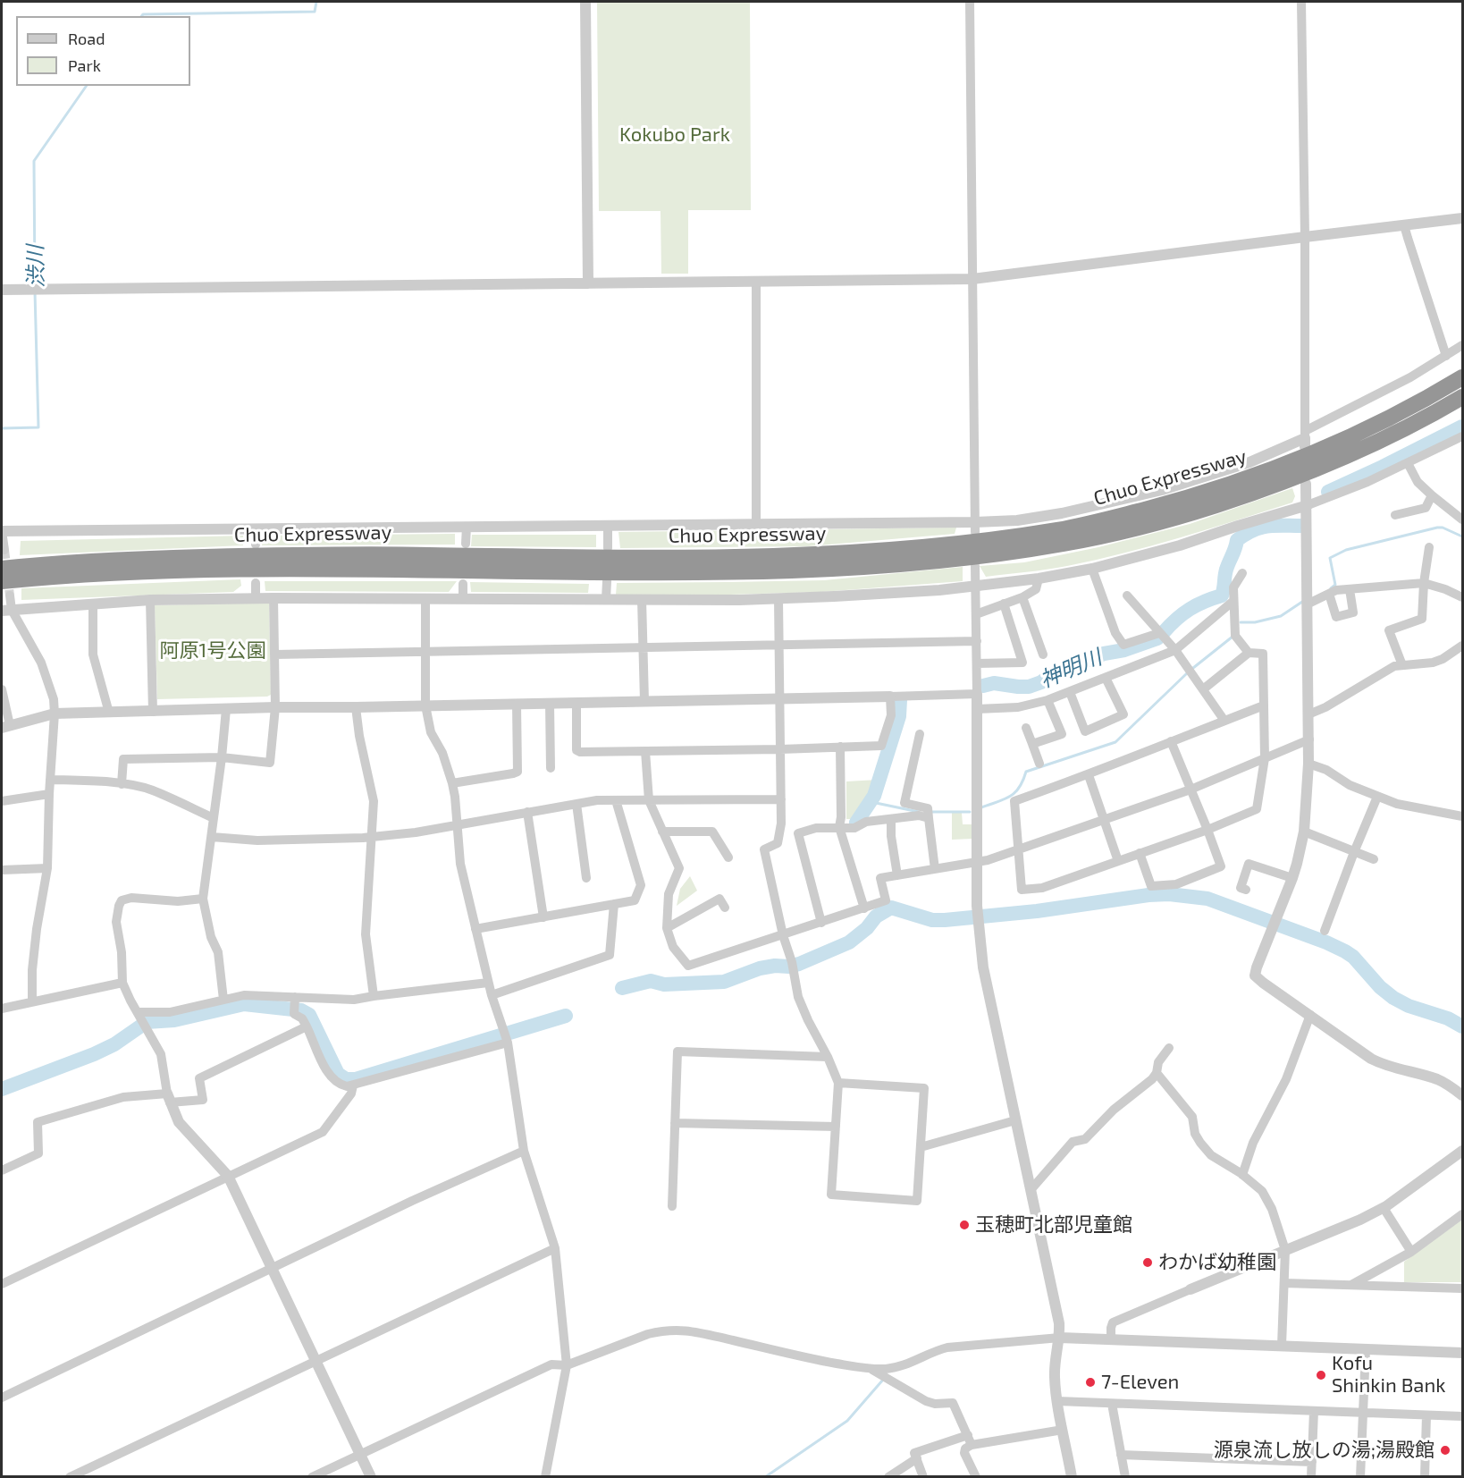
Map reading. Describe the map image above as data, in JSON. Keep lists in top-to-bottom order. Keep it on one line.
{"streets":{"highway":["Chuo Expressway"]},"water":["渋川","神明川"],"parks":["Kokubo Park","阿原1号公園"],"places":["玉穂町北部児童館","わかば幼稚園","Kofu Shinkin Bank","7-Eleven","源泉流し放しの湯;湯殿館"],"legend":["Road","Park"]}
